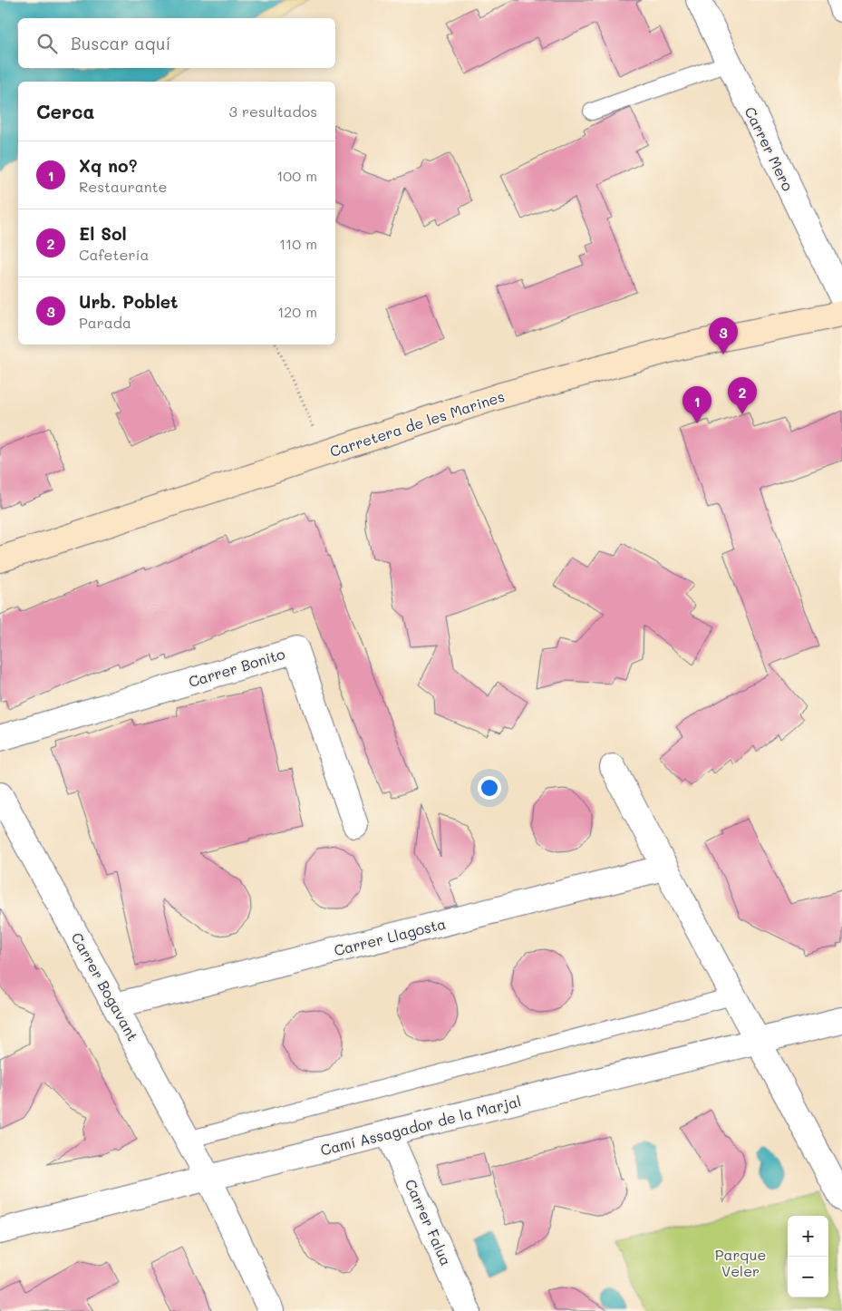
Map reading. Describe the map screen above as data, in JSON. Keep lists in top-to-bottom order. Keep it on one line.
{"streets":{"main road":["Carretera de les Marines"],"street":["Carrer Mero","Carrer Bonito","Carrer Llagosta","Carrer Bogavant","Camí Assagador de la Marjal","Carrer Falua"]},"crossings":[["Carrer Llagosta","Carrer Bogavant"],["Carrer Bogavant","Camí Assagador de la Marjal"],["Camí Assagador de la Marjal","Carrer Falua"]],"parks":["Parque Veler"],"page":{"search":"Buscar aquí","heading":["Cerca","3 resultados"],"list":[{"mark":"1","name":"Xq no?","note":"Restaurante","value":"100 m"},{"mark":"2","name":"El Sol","note":"Cafetería","value":"110 m"},{"mark":"3","name":"Urb. Poblet","note":"Parada","value":"120 m"}],"pins":["3","2","1"],"map_buttons":["+","−"]}}
